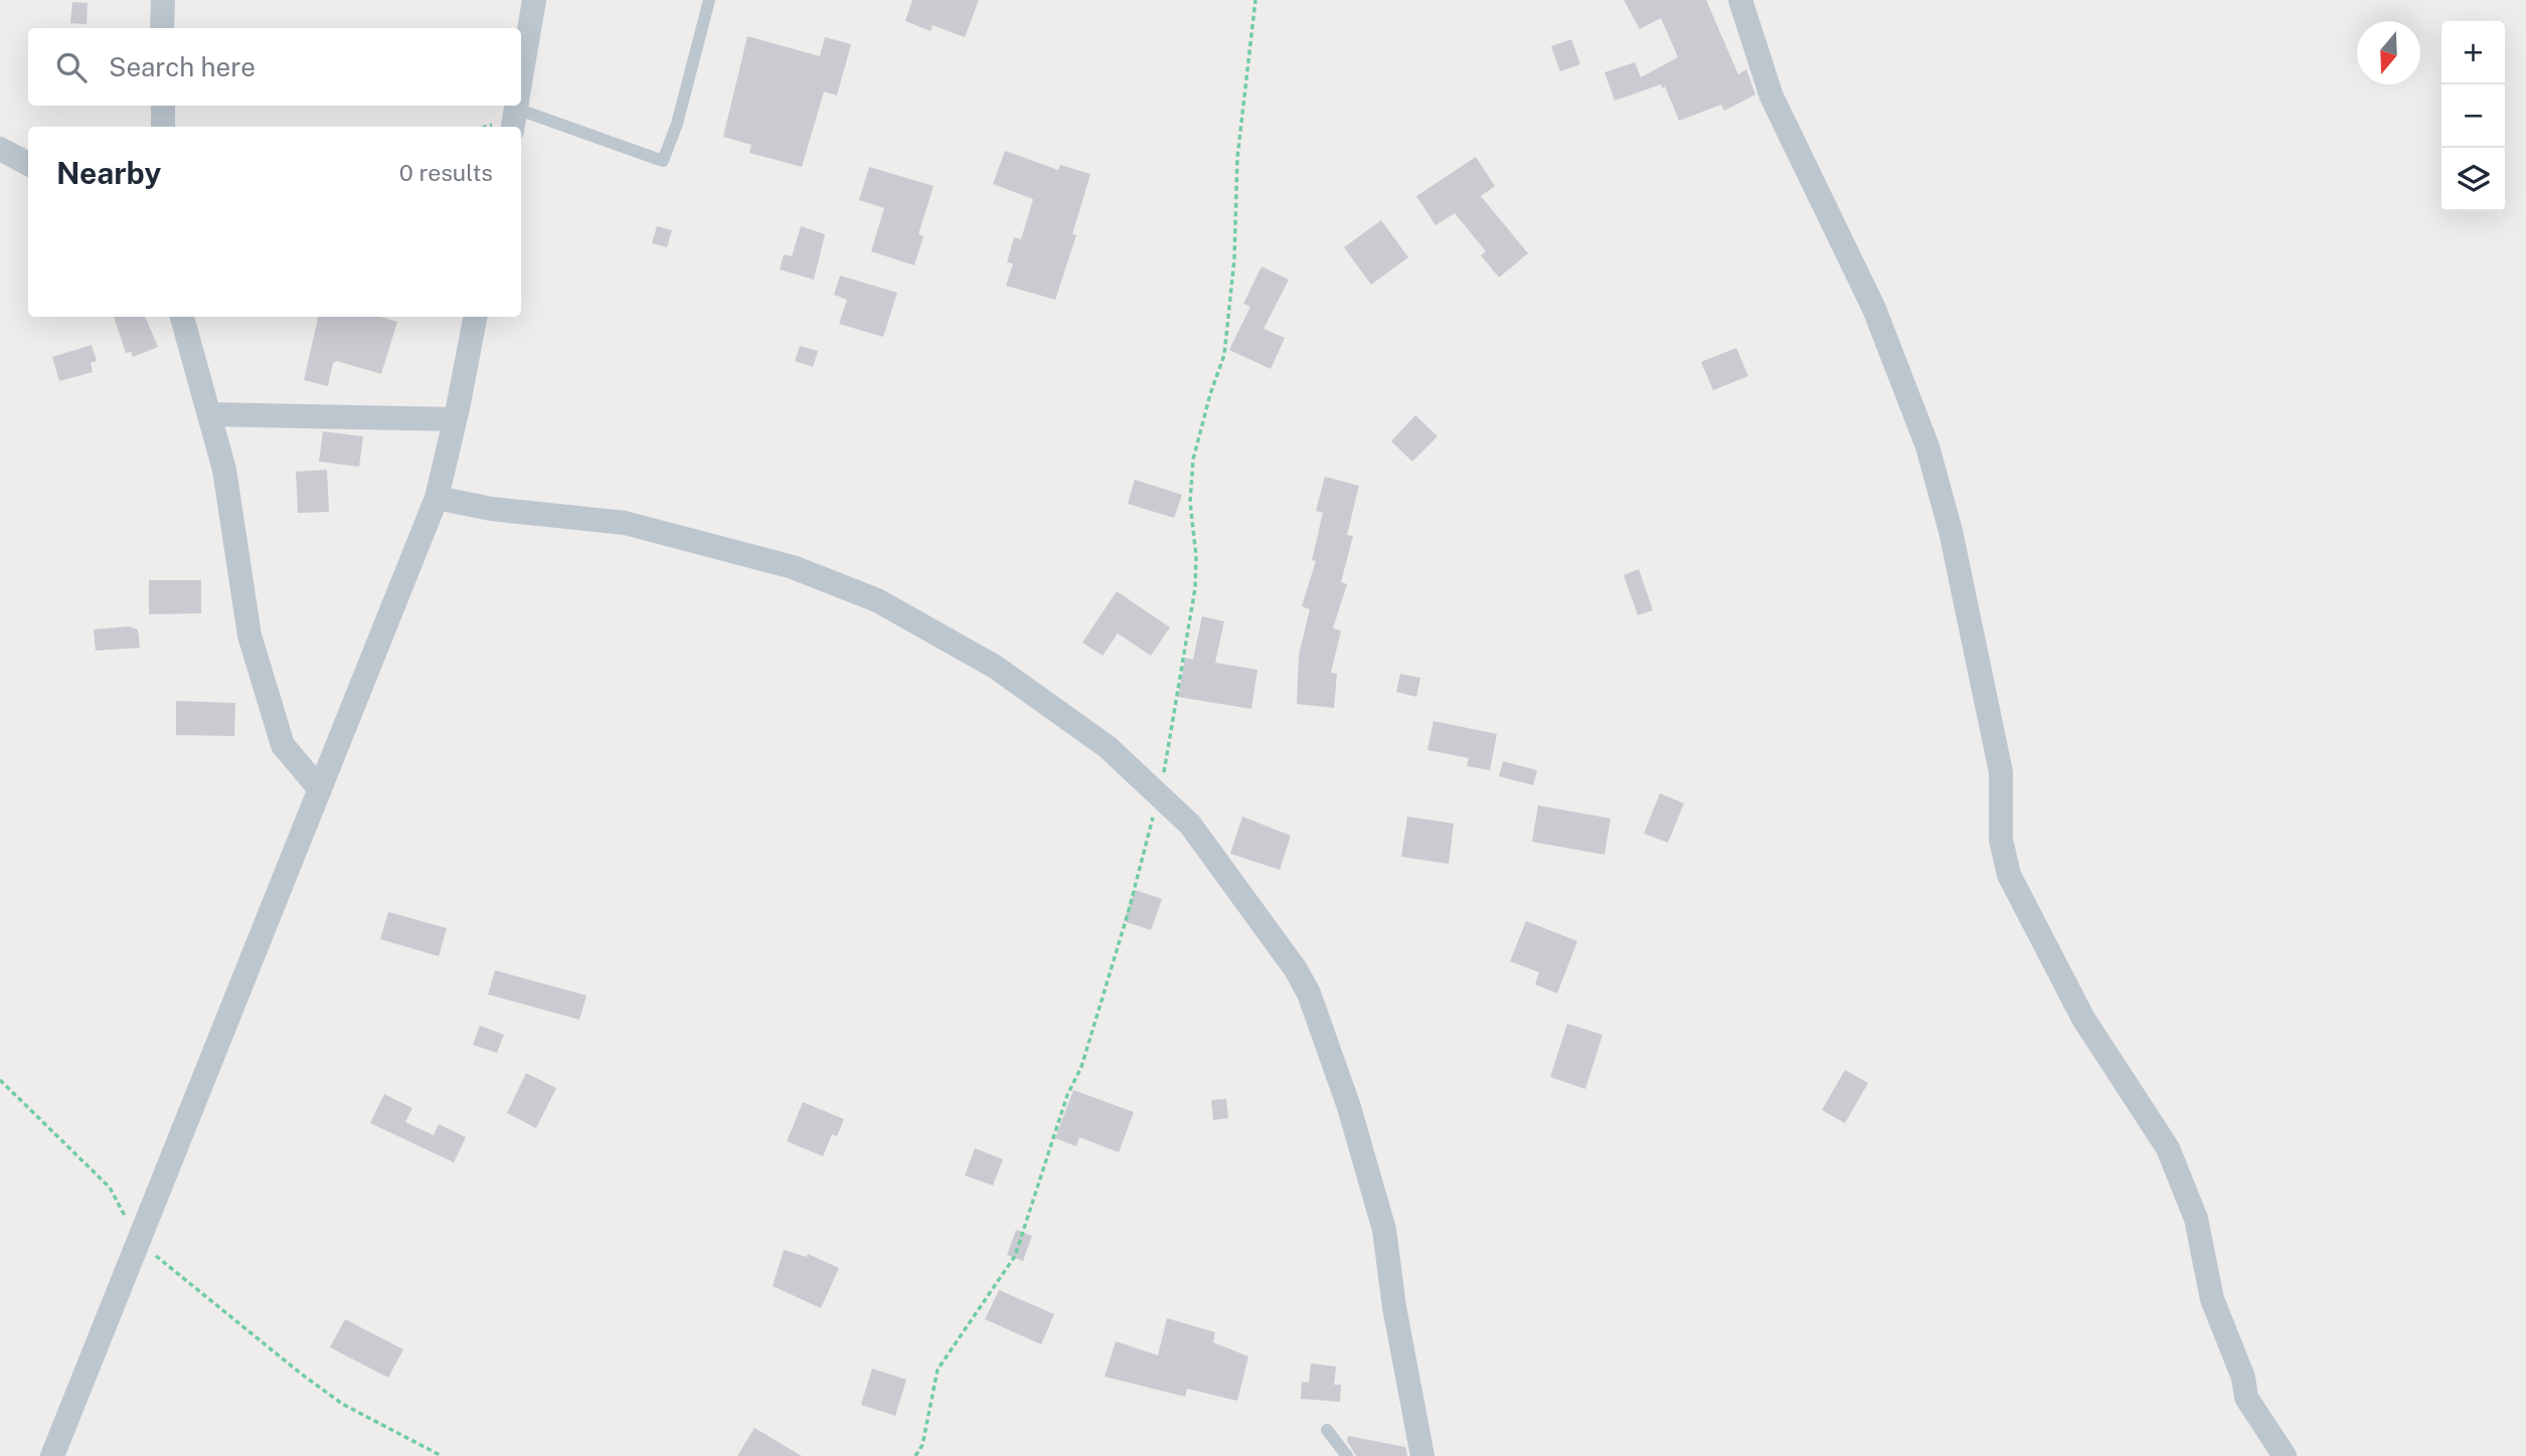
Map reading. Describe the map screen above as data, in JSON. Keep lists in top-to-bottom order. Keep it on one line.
{"north":"bottom","page":{"map_buttons":["+","−"],"search":"Search here","heading":["Nearby","0 results"]}}
